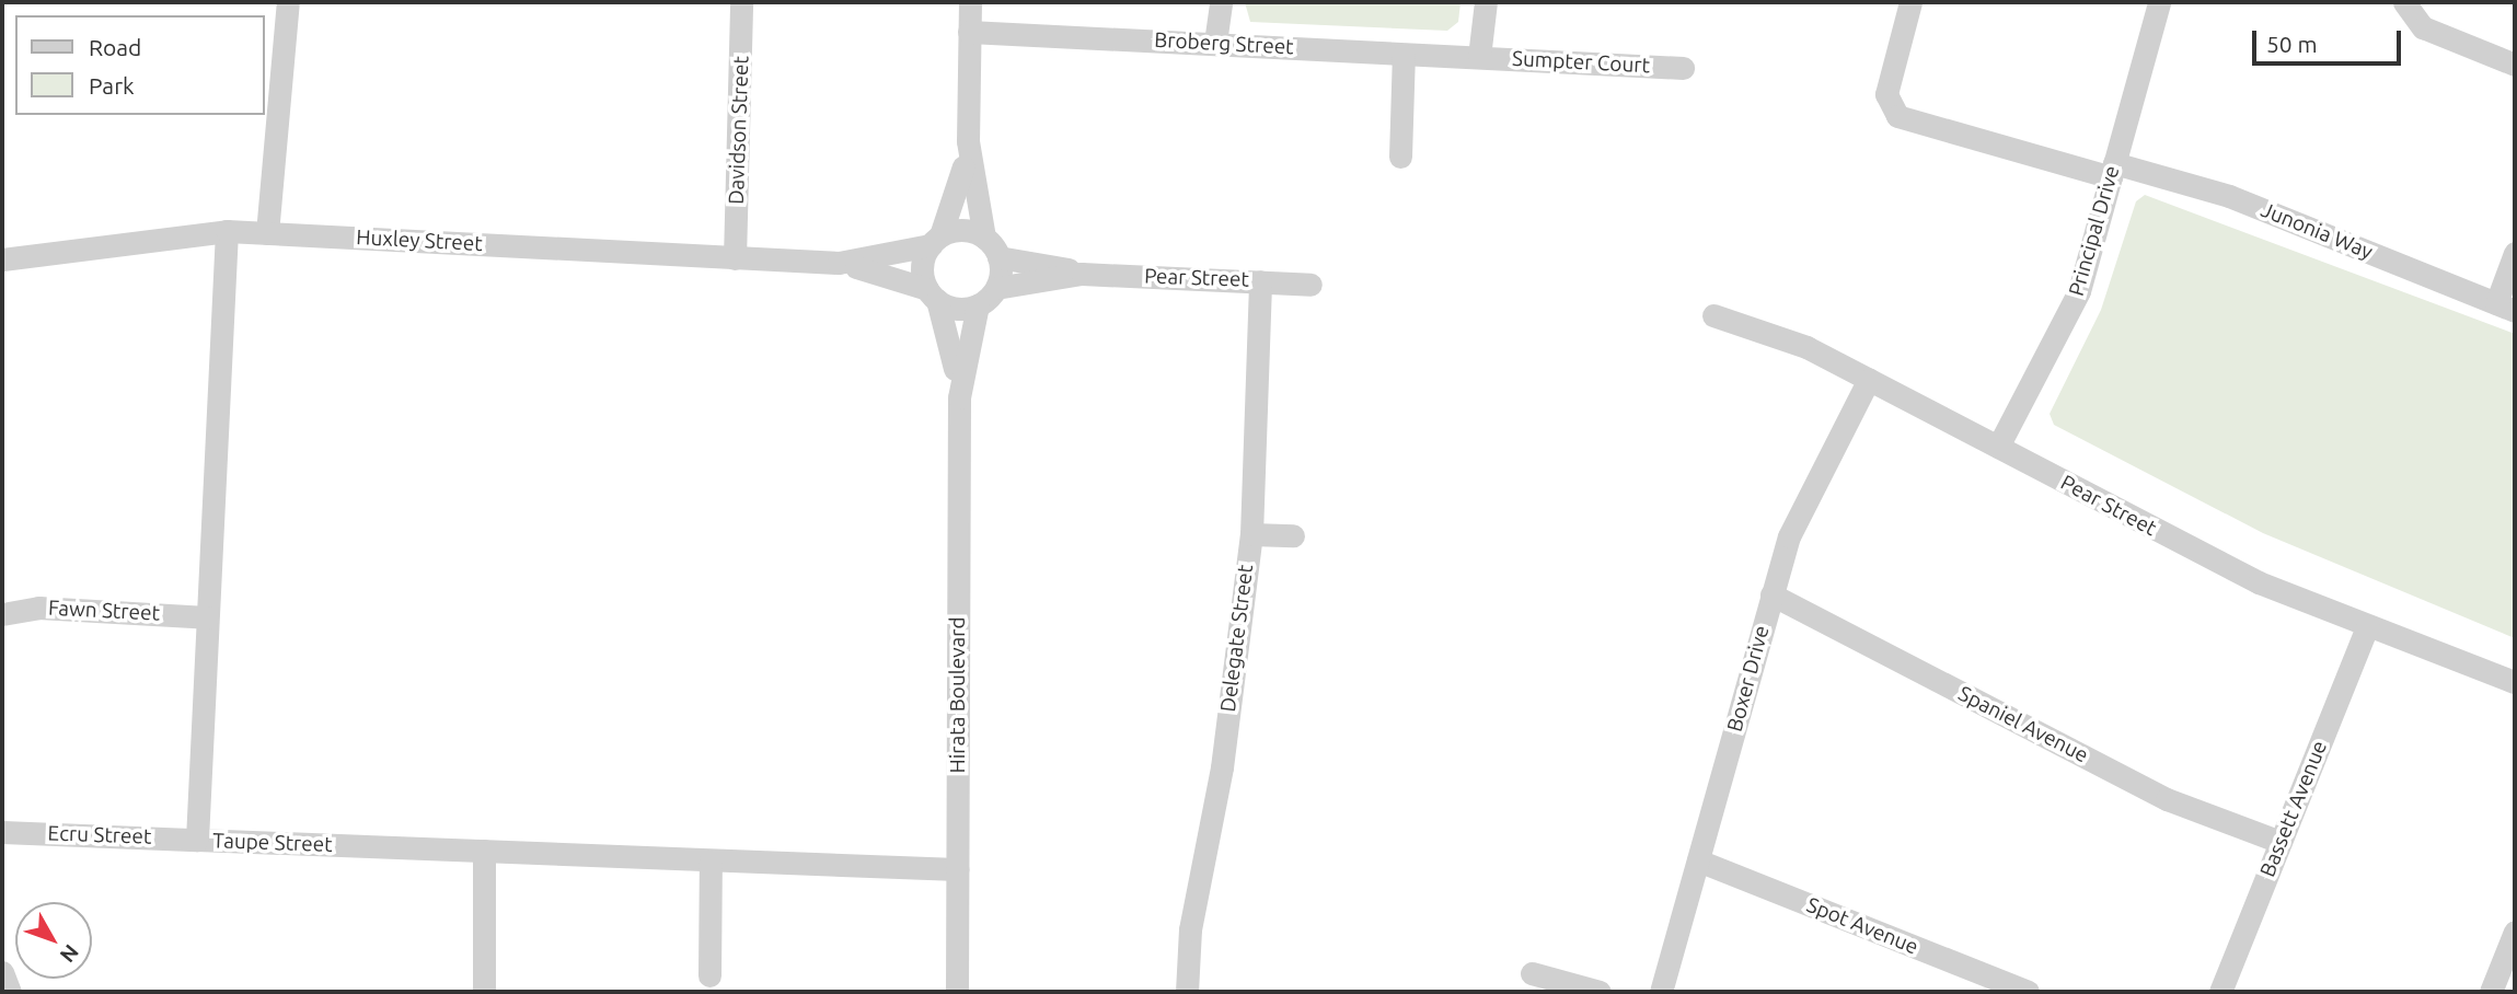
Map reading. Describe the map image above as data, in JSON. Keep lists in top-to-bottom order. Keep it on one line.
{"streets":{"street":["Broberg Street","Sumpter Court","Davidson Street","Principal Drive","Junonia Way","Huxley Street","Pear Street","Fawn Street","Delegate Street","Boxer Drive","Hirata Boulevard","Spaniel Avenue","Bassett Avenue","Ecru Street","Taupe Street","Spot Avenue"]},"crossings":[["Broberg Street","Sumpter Court"],["Davidson Street","Huxley Street"],["Principal Drive","Junonia Way"],["Principal Drive","Pear Street"],["Huxley Street","Pear Street"],["Huxley Street","Hirata Boulevard"],["Huxley Street","Taupe Street"],["Pear Street","Delegate Street"],["Pear Street","Boxer Drive"],["Pear Street","Hirata Boulevard"],["Pear Street","Bassett Avenue"],["Fawn Street","Taupe Street"],["Boxer Drive","Spaniel Avenue"],["Boxer Drive","Spot Avenue"],["Hirata Boulevard","Taupe Street"],["Spaniel Avenue","Bassett Avenue"],["Ecru Street","Taupe Street"]],"legend":["Road","Park"],"scale_bar":"50 m","north":"bottom right"}
